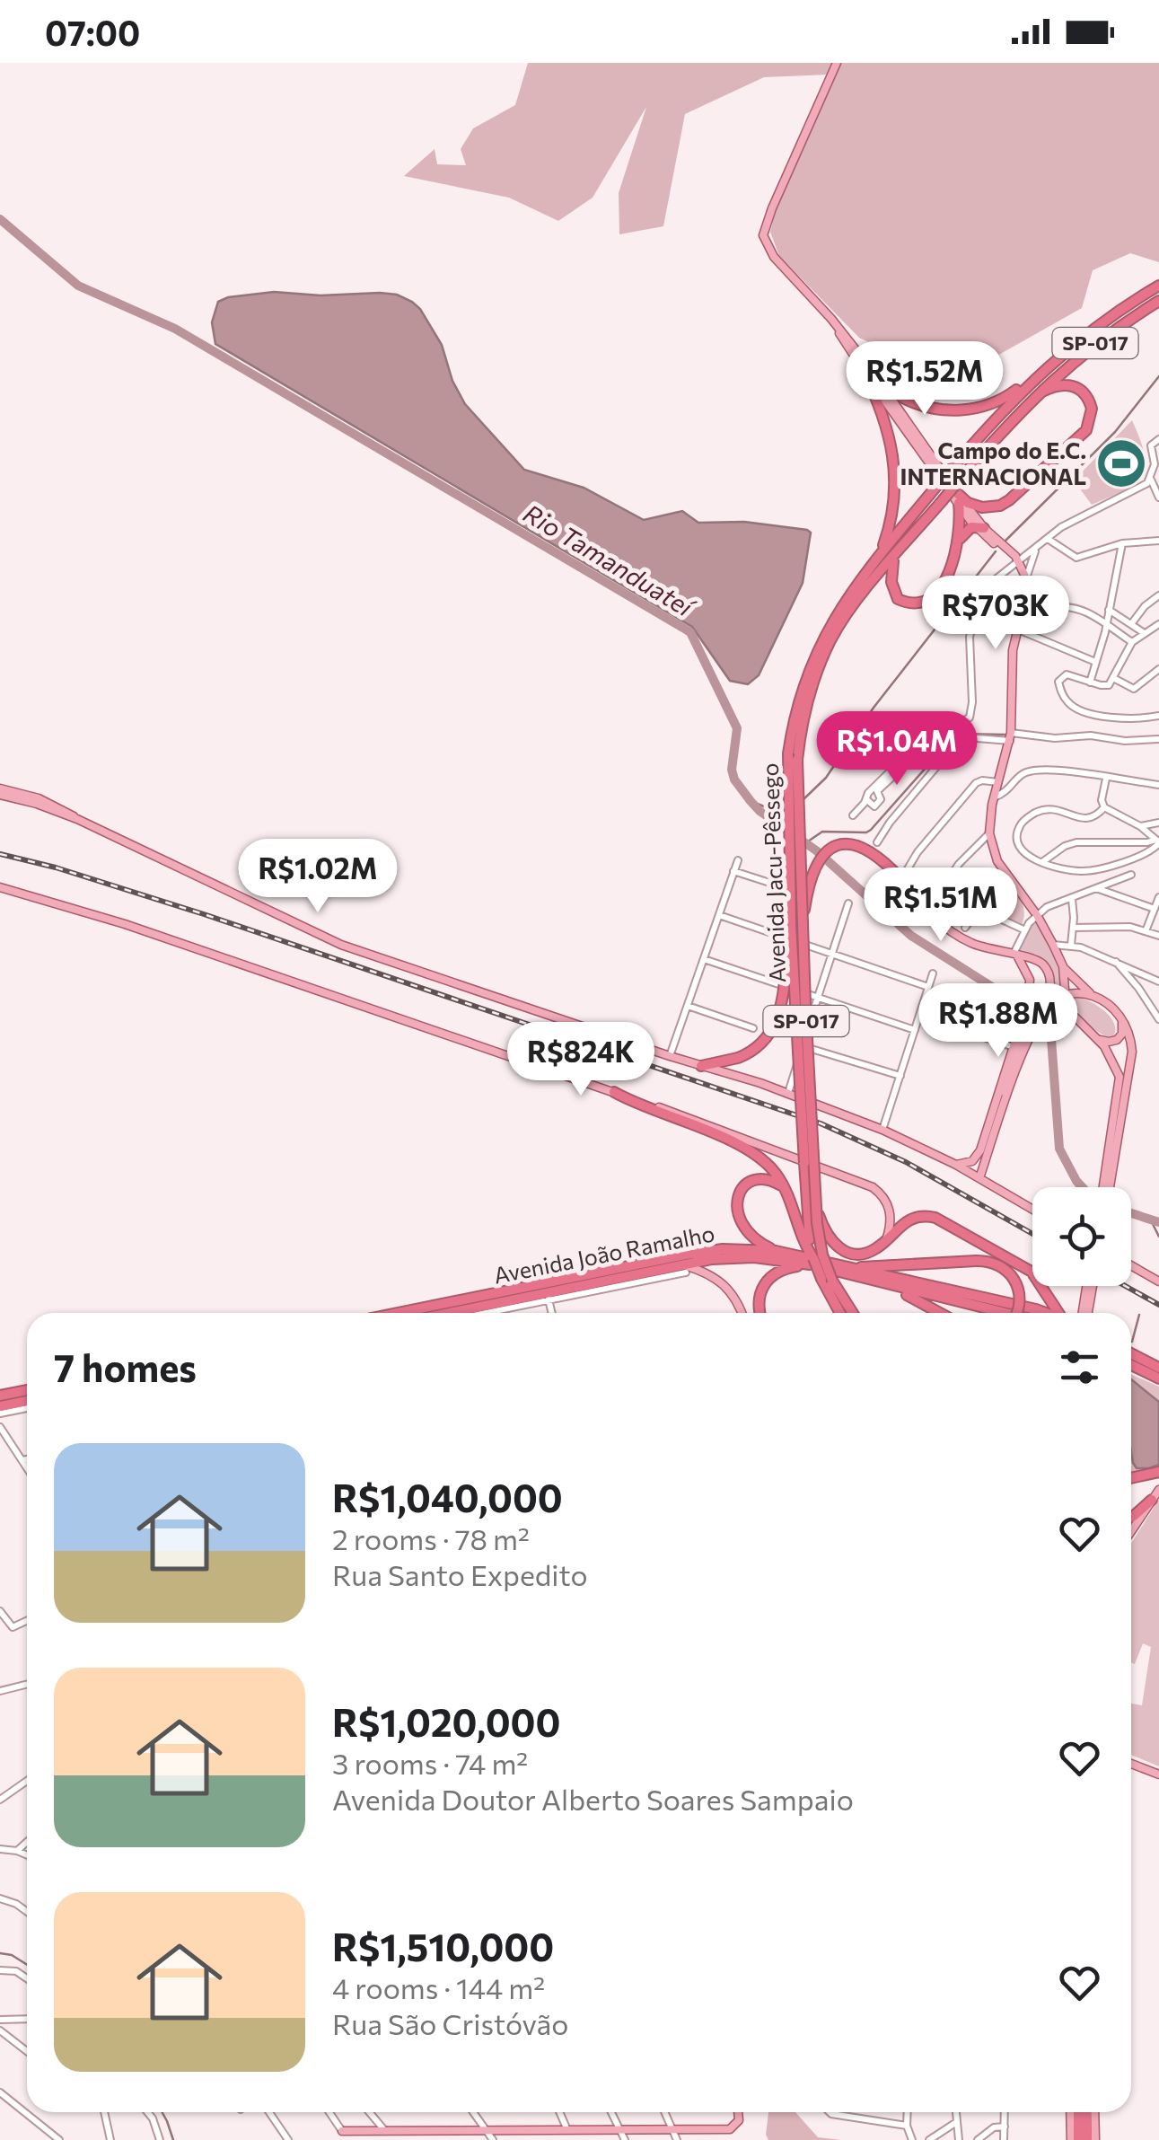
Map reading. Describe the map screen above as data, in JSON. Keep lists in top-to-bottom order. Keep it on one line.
{"streets":{"highway":["SP-017","Avenida Jacu-Pêssego","Avenida João Ramalho"]},"crossings":[["SP-017","Avenida Jacu-Pêssego"],["Avenida Jacu-Pêssego","Avenida João Ramalho"]],"water":["Rio Tamanduateí"],"places":{"sports":["Campo do E.C. INTERNACIONAL"]},"page":{"status":"07:00","price":["R$1.52M","R$703K","R$1.04M","R$1.02M","R$1.51M","R$1.88M","R$824K"],"heading":"7 homes","list":[{"name":"R$1,040,000","note":"2 rooms · 78 m² · Rua Santo Expedito"},{"name":"R$1,020,000","note":"3 rooms · 74 m² · Avenida Doutor Alberto Soares Sampaio"},{"name":"R$1,510,000","note":"4 rooms · 144 m² · Rua São Cristóvão"}]}}
